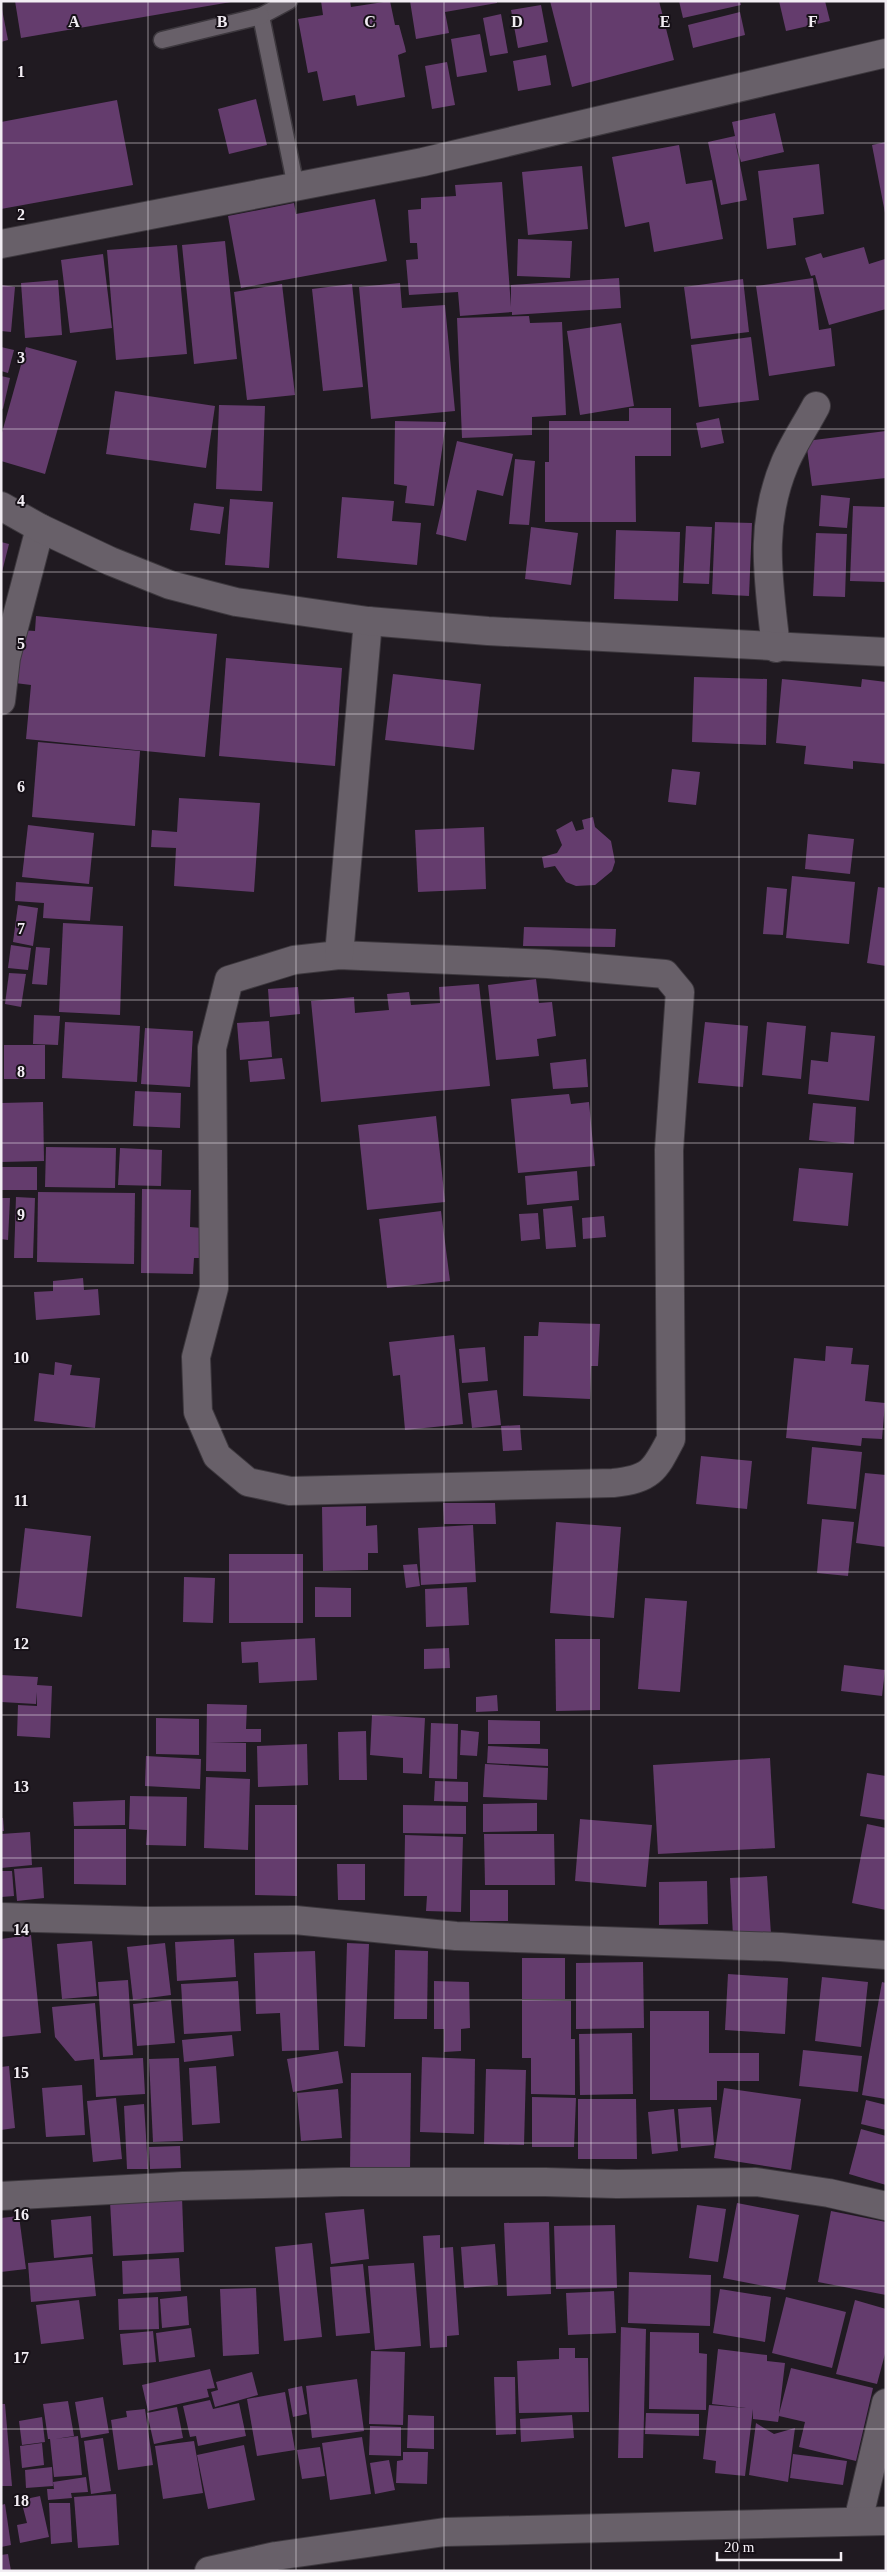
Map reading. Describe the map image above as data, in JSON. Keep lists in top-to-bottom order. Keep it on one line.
{"scale_bar":"20 m","grid":{"columns":["A","B","C","D","E","F"],"rows":["1","2","3","4","5","6","7","8","9","10","11","12","13","14","15","16","17","18"]}}
